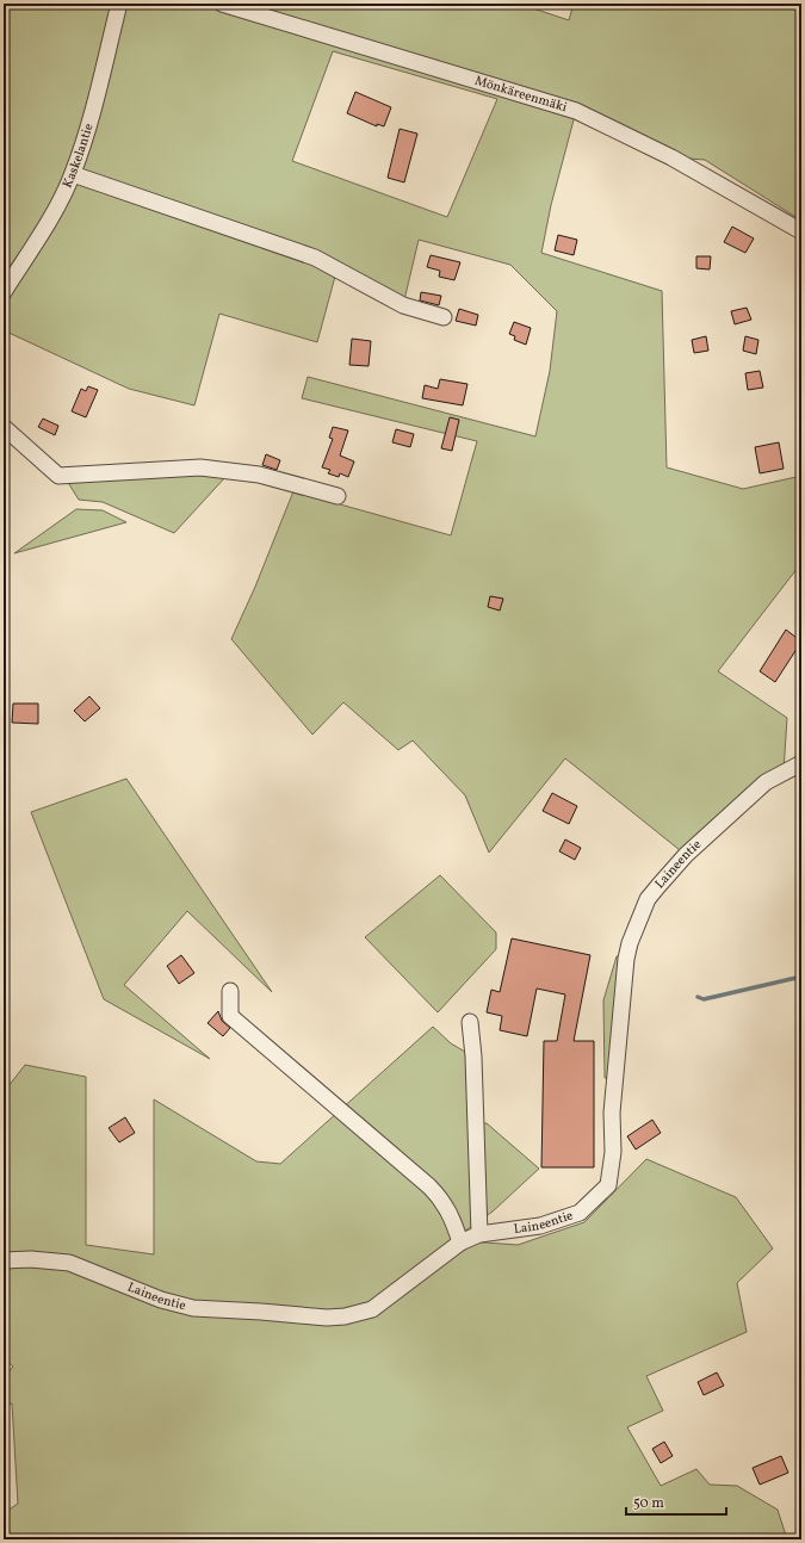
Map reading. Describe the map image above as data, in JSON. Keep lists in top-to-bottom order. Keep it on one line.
{"streets":{"street":["Mönkäreenmäki","Kaskelantie","Laineentie"]},"scale_bar":"50 m"}
